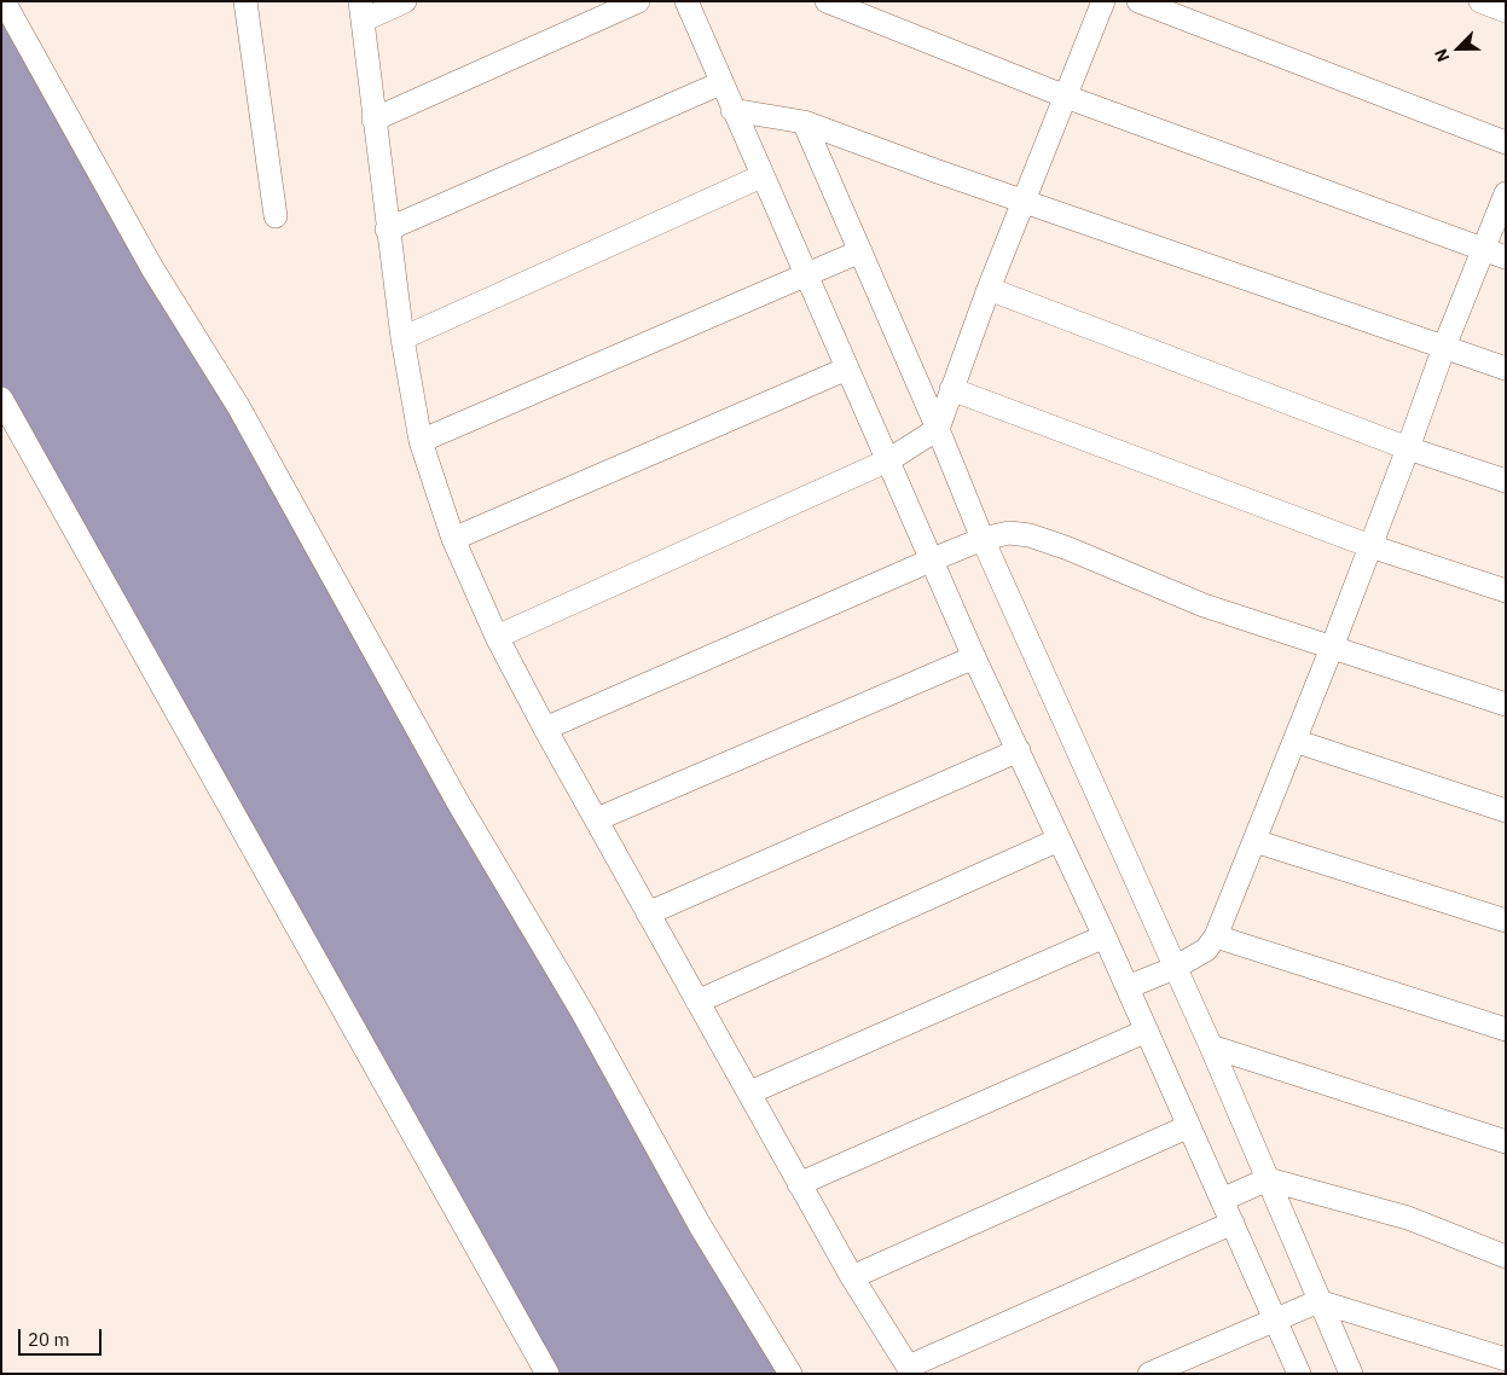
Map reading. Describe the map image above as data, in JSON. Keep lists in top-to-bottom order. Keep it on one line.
{"scale_bar":"20 m","north":"bottom left"}
